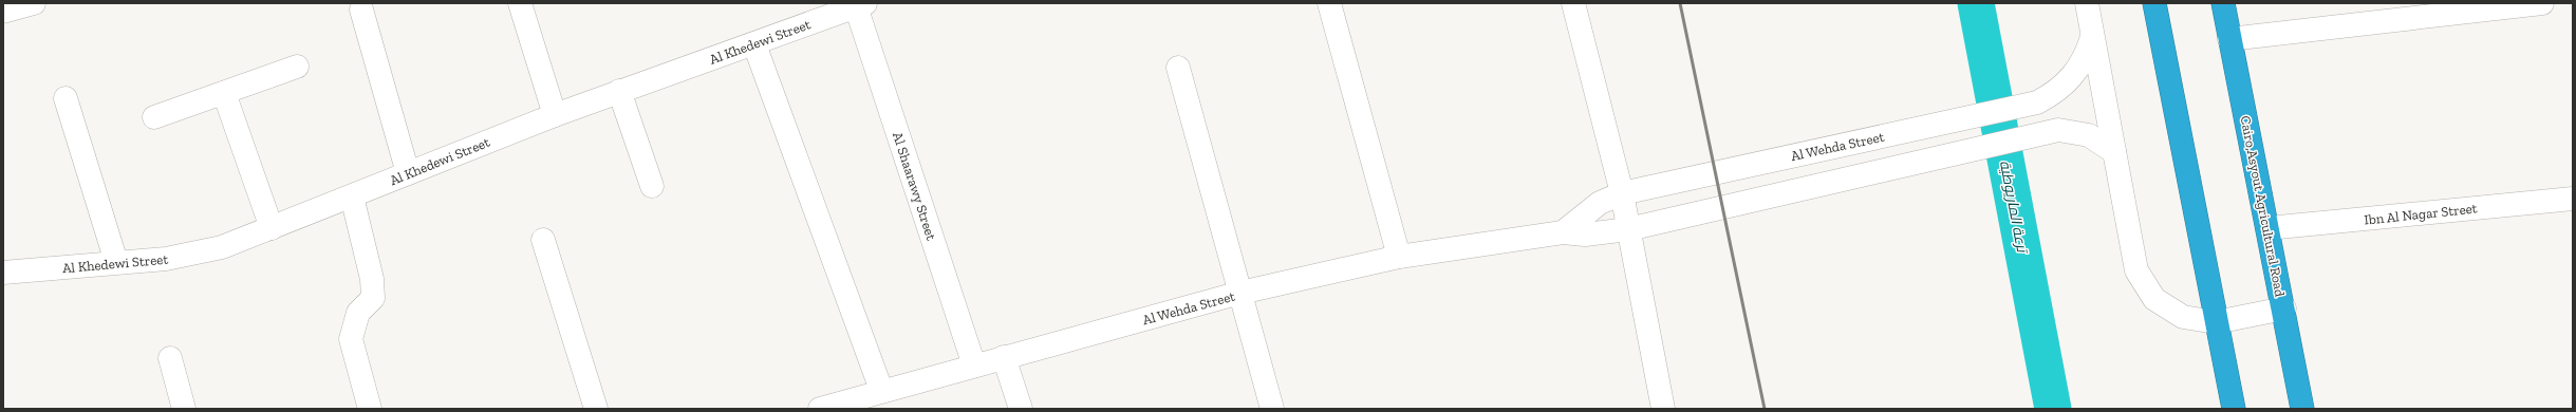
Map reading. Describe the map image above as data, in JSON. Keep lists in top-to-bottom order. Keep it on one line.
{"streets":{"highway":["Cairo,Asyout Agricultural Road"],"street":["Al Khedewi Street","Al Wehda Street","Al Shaarawy Street","Ibn Al Nagar Street"]},"crossings":[["Al Khedewi Street","Al Shaarawy Street"],["Al Wehda Street","Al Shaarawy Street"],["Cairo,Asyout Agricultural Road","Ibn Al Nagar Street"]],"water":["ترعة الماريوطية"]}
